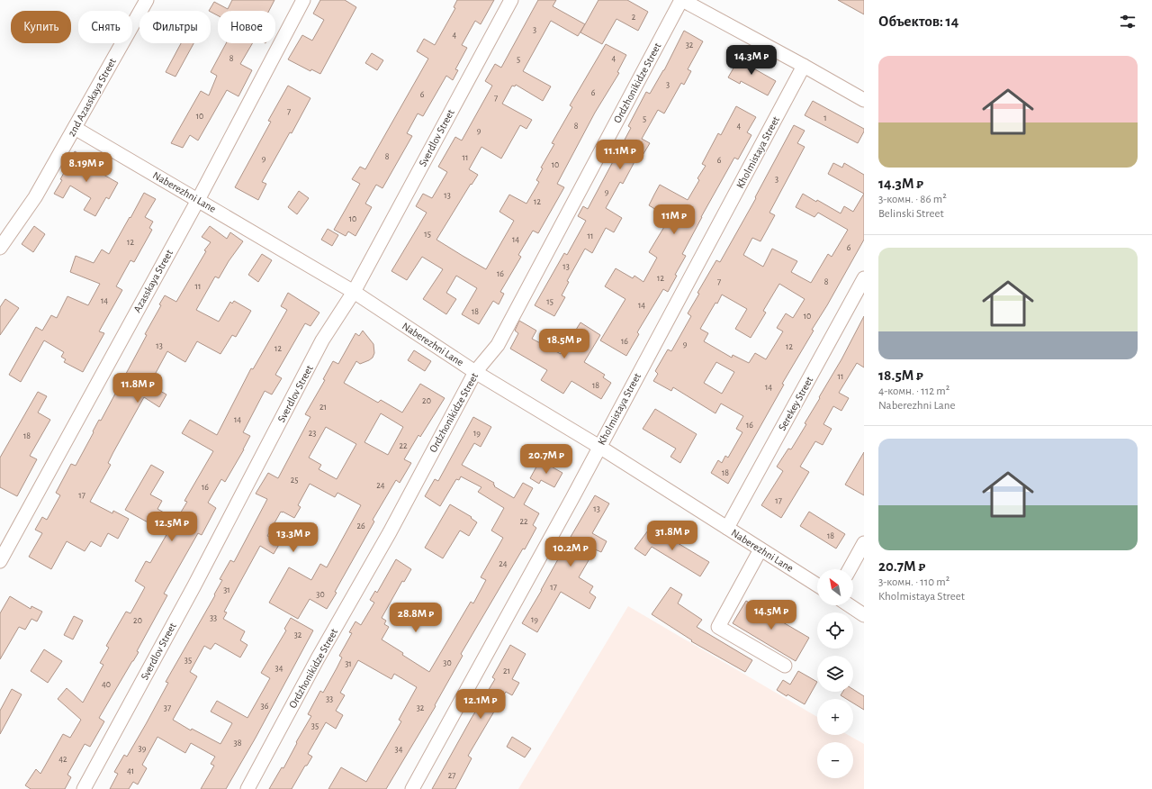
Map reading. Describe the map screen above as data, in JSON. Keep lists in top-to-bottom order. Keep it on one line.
{"streets":{"street":["Ordzhonikidze Street","2nd Azasskaya Street","Sverdlov Street","Kholmistaya Street","Naberezhni Lane","Azasskaya Street","Serekey Street"]},"crossings":[["Ordzhonikidze Street","Naberezhni Lane"],["2nd Azasskaya Street","Naberezhni Lane"],["Sverdlov Street","Naberezhni Lane"],["Kholmistaya Street","Naberezhni Lane"],["Naberezhni Lane","Azasskaya Street"],["Naberezhni Lane","Serekey Street"]],"house_numbers":["2","3","4","32","8","4","5","3","6","6","7","7","10","1","5","8","4","9","8","11","9","6","10","3","9","13","12","10","15","11","14","12","6","13","16","12","7","8","11","14","15","14","18","10","16","9","13","12","12","11","18","14","20","21","14","16","23","19","18","22","18","25","24","16","17","17","13","22","26","18","24","17","31","30","33","19","20","32","35","30","31","34","21","40","33","36","37","32","35","38","39","34","42","41","27"],"north":"top left","page":{"heading":"Объектов: 14","chip":["Купить","Снять","Фильтры","Новое"],"list":[{"name":"14.3M ₽","note":"3-комн. · 86 m² · Belinski Street"},{"name":"18.5M ₽","note":"4-комн. · 112 m² · Naberezhni Lane"},{"name":"20.7M ₽","note":"3-комн. · 110 m² · Kholmistaya Street"}],"price":["14.3M ₽","11.1M ₽","8.19M ₽","11M ₽","18.5M ₽","11.8M ₽","20.7M ₽","12.5M ₽","31.8M ₽","13.3M ₽","10.2M ₽","14.5M ₽","28.8M ₽","12.1M ₽"],"map_buttons":["+","−"]}}
